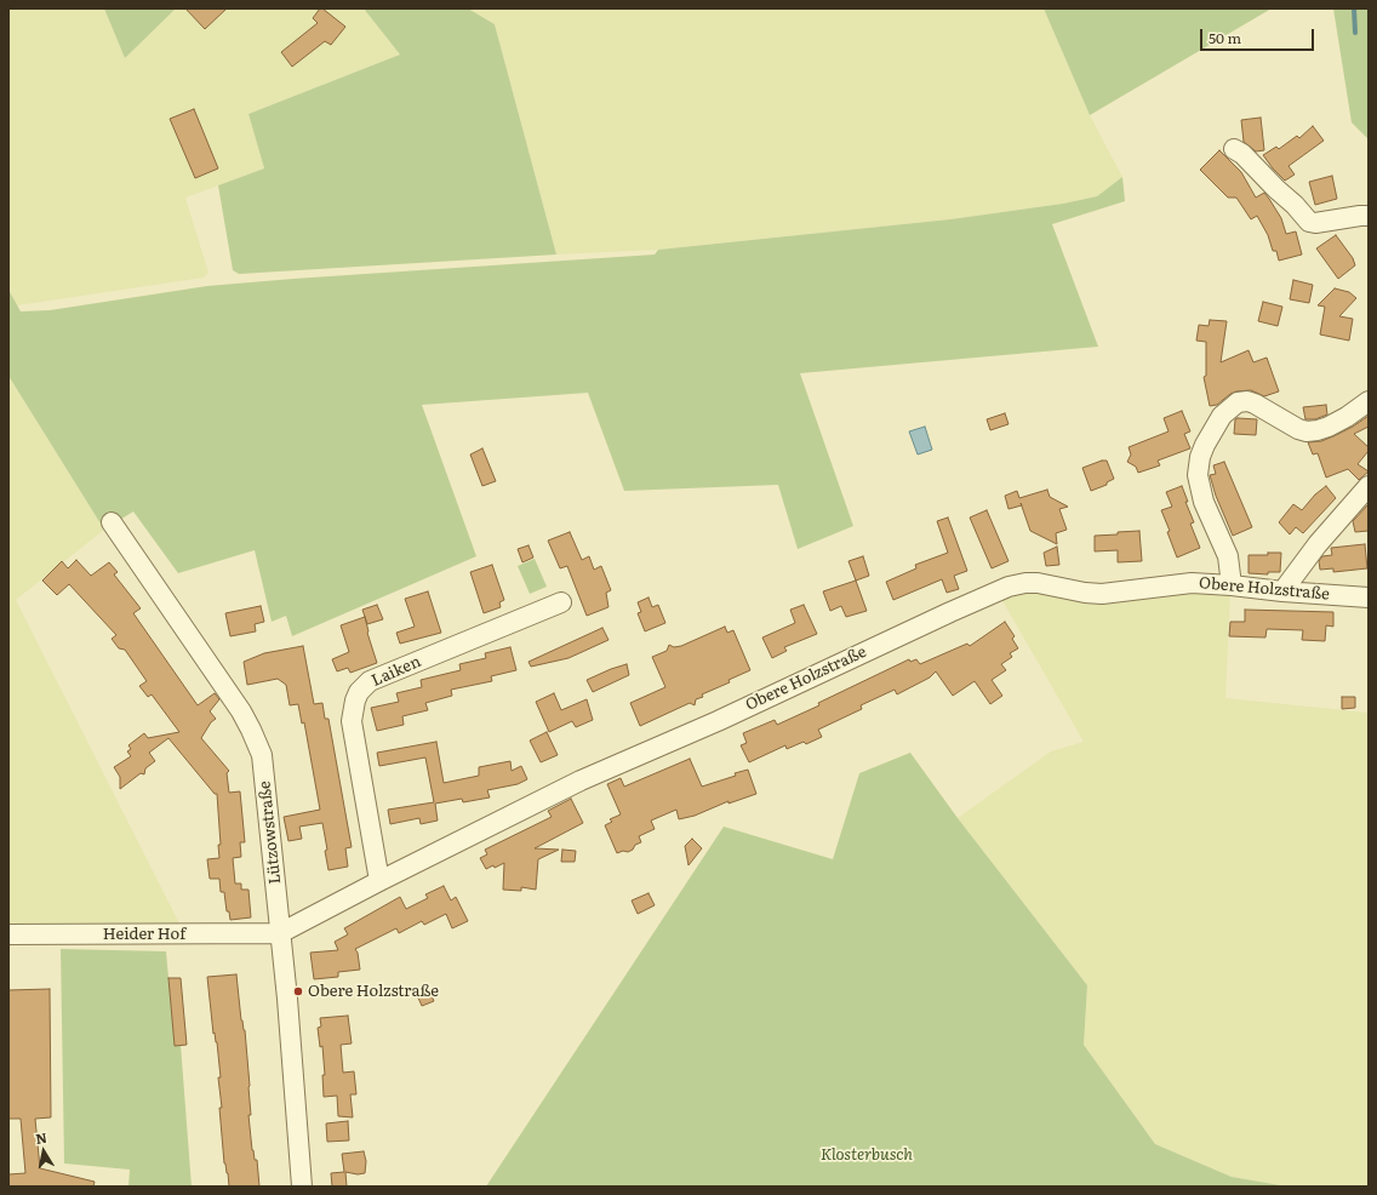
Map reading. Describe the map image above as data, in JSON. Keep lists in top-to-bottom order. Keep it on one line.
{"streets":{"street":["Obere Holzstraße","Laiken","Lützowstraße","Heider Hof"]},"crossings":[["Obere Holzstraße","Laiken"],["Obere Holzstraße","Lützowstraße"],["Obere Holzstraße","Heider Hof"],["Lützowstraße","Heider Hof"]],"parks":["Klosterbusch"],"places":["Obere Holzstraße"],"scale_bar":"50 m","north":"top"}
